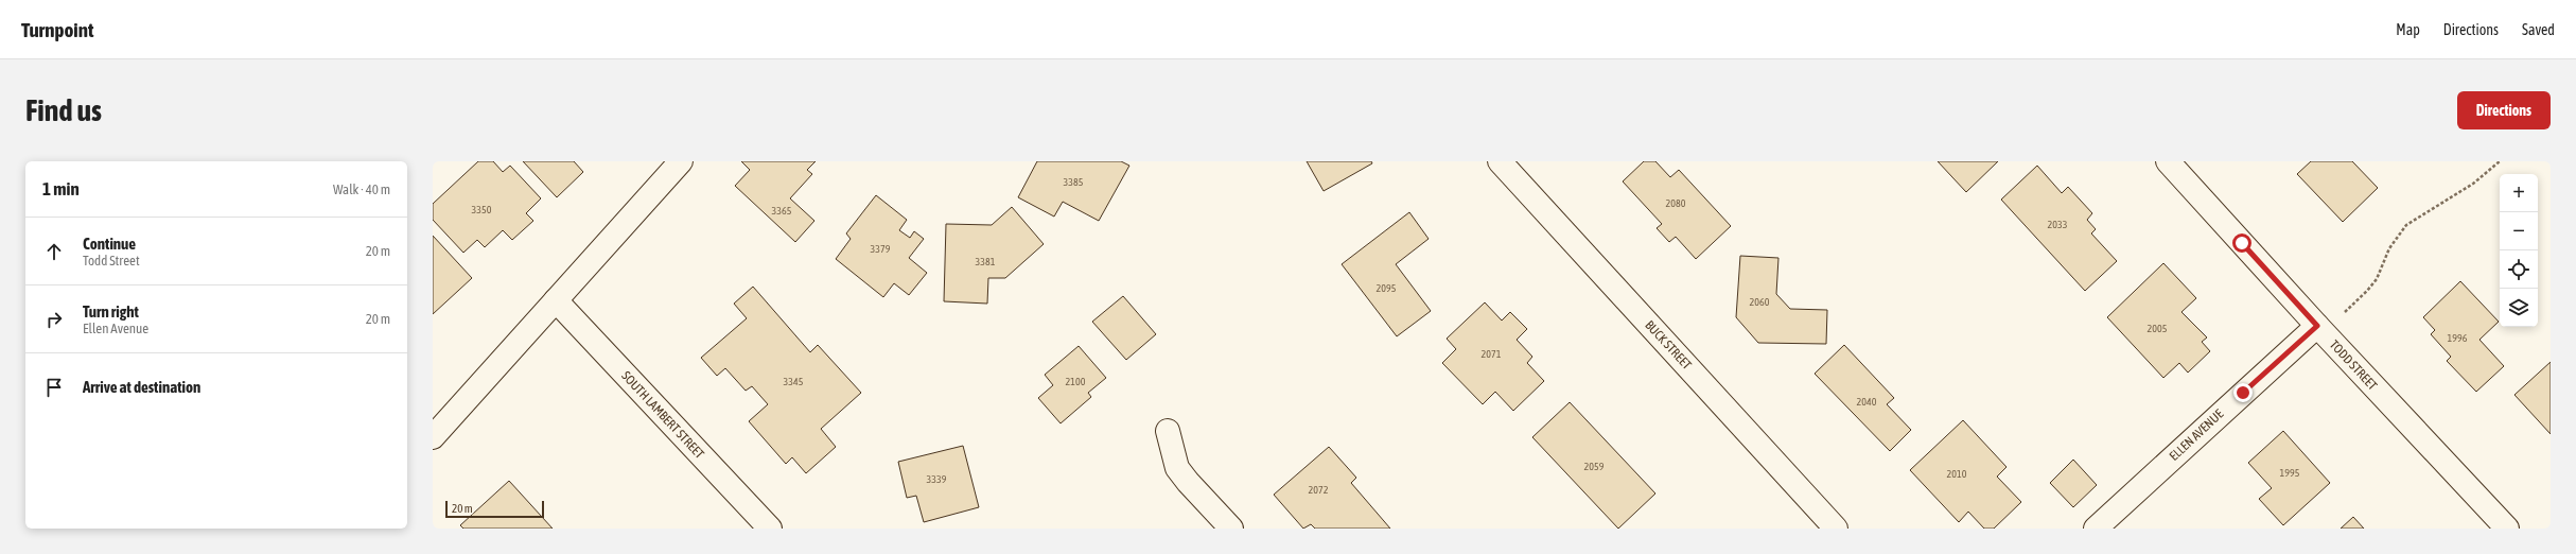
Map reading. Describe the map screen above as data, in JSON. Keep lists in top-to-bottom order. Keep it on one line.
{"streets":{"street":["BUCK STREET","TODD STREET","SOUTH LAMBERT STREET","ELLEN AVENUE"]},"crossings":[["TODD STREET","ELLEN AVENUE"]],"house_numbers":["3385","2080","3350","3365","2033","3379","3381","2095","2060","2005","1996","2071","3345","2100","2040","2059","1995","2010","3339","2072"],"scale_bar":"20 m","page":{"header":"Turnpoint","nav":["Map","Directions","Saved"],"buttons":"Directions","title":"Find us","heading":["1 min","Walk · 40 m"],"map_buttons":["+","−"],"list":[["Continue","Todd Street","20 m"],["Turn right","Ellen Avenue","20 m"],"Arrive at destination"],"scale":"20 m"}}
